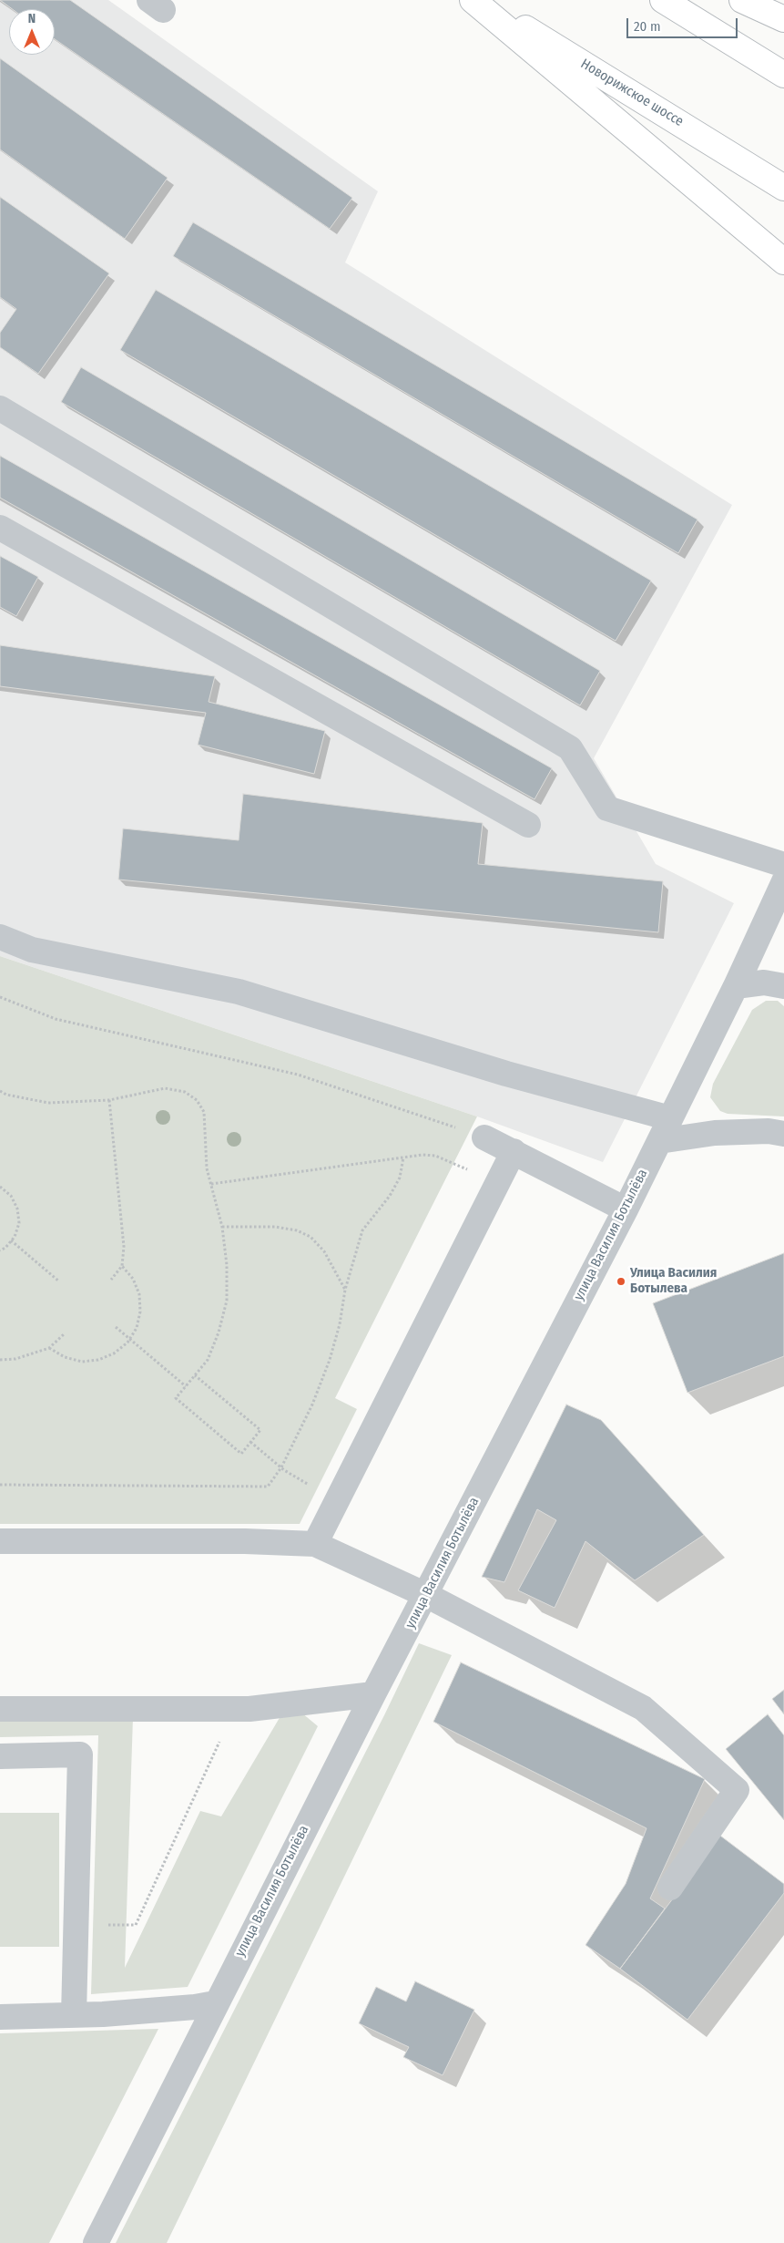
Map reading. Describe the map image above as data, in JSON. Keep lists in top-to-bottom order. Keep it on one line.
{"streets":{"highway":["Новорижское шоссе"],"street":["улица Василия Ботылёва"]},"places":["Улица Василия Ботылева"],"scale_bar":"20 m","north":"top"}
